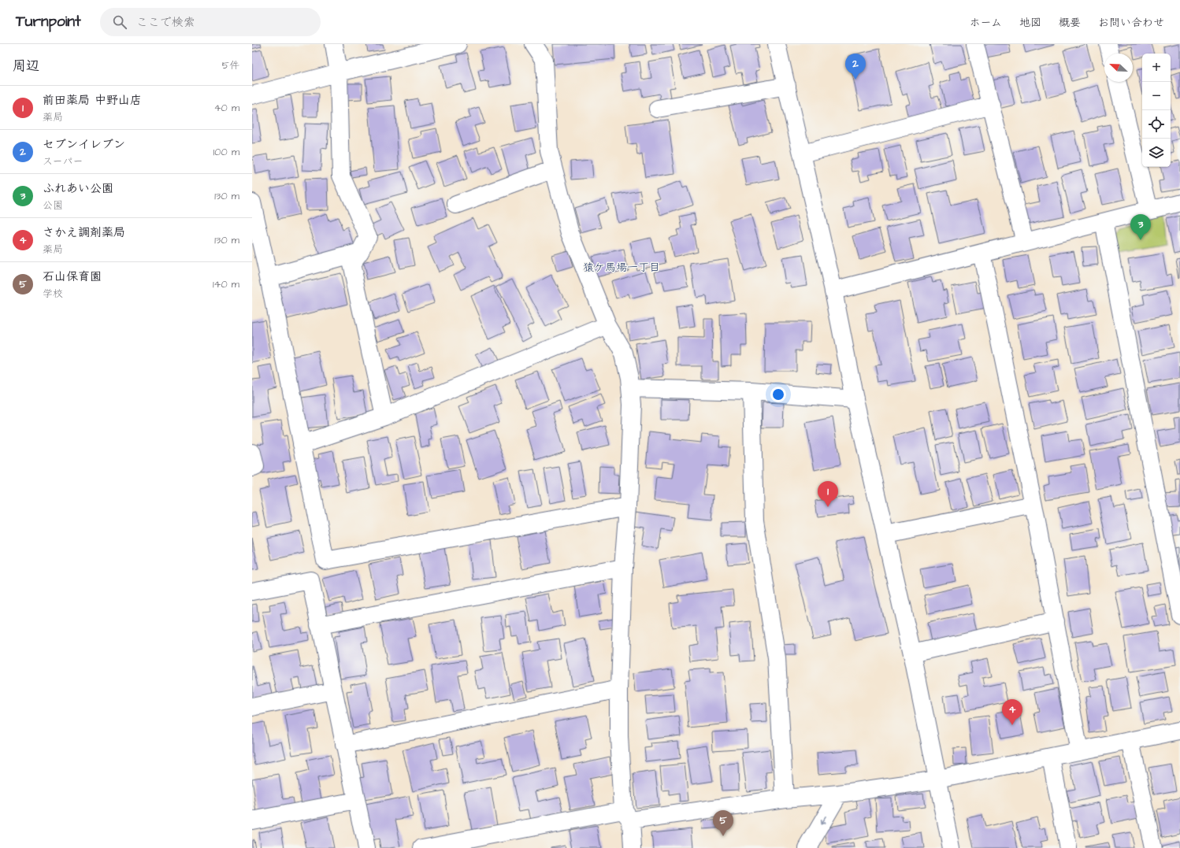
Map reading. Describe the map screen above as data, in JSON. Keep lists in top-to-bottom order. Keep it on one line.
{"districts":["猿ケ馬場一丁目"],"north":"top left","page":{"header":"Turnpoint","search":"ここで検索","nav":["ホーム","地図","概要","お問い合わせ"],"heading":["周辺","5件"],"map_buttons":["+","−"],"pins":["2","3","1","4","5"],"list":[{"mark":"1","name":"前田薬局 中野山店","note":"薬局","value":"40 m"},{"mark":"2","name":"セブンイレブン","note":"スーパー","value":"100 m"},{"mark":"3","name":"ふれあい公園","note":"公園","value":"130 m"},{"mark":"4","name":"さかえ調剤薬局","note":"薬局","value":"130 m"},{"mark":"5","name":"石山保育園","note":"学校","value":"140 m"}]}}
